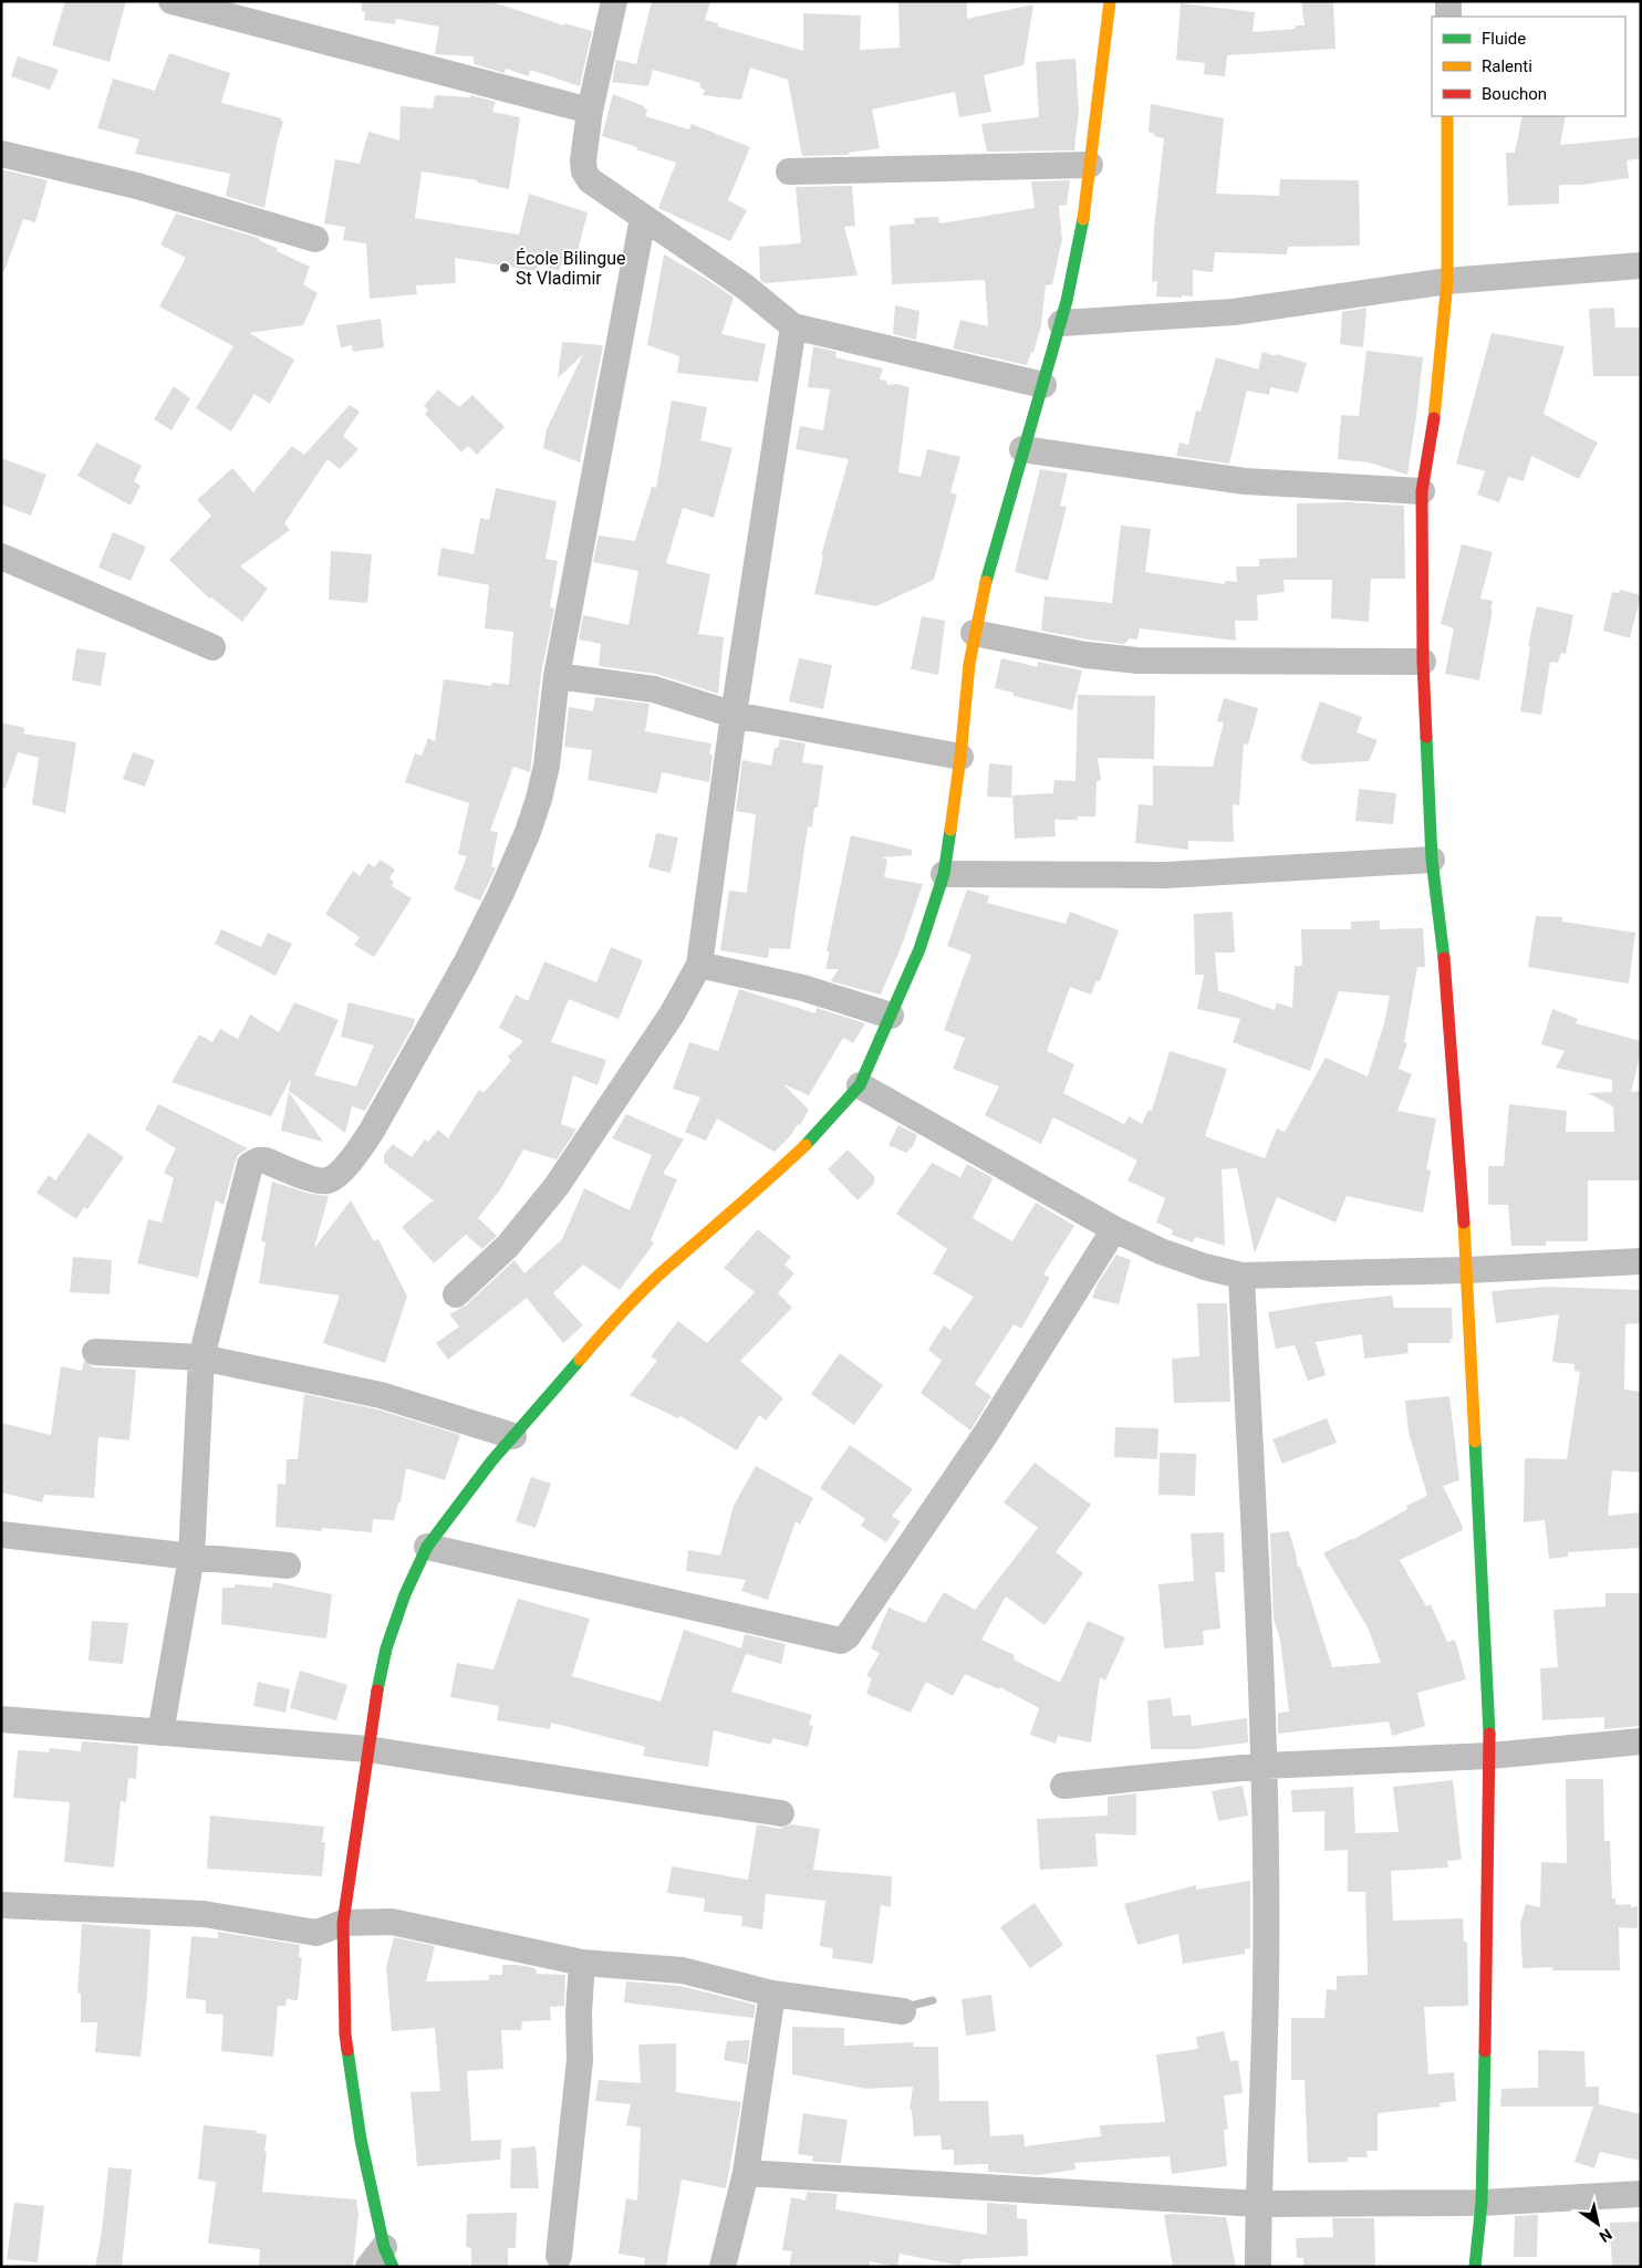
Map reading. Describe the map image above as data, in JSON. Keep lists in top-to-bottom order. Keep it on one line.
{"places":["École Bilingue St Vladimir"],"legend":["Fluide","Ralenti","Bouchon"],"north":"bottom right"}
